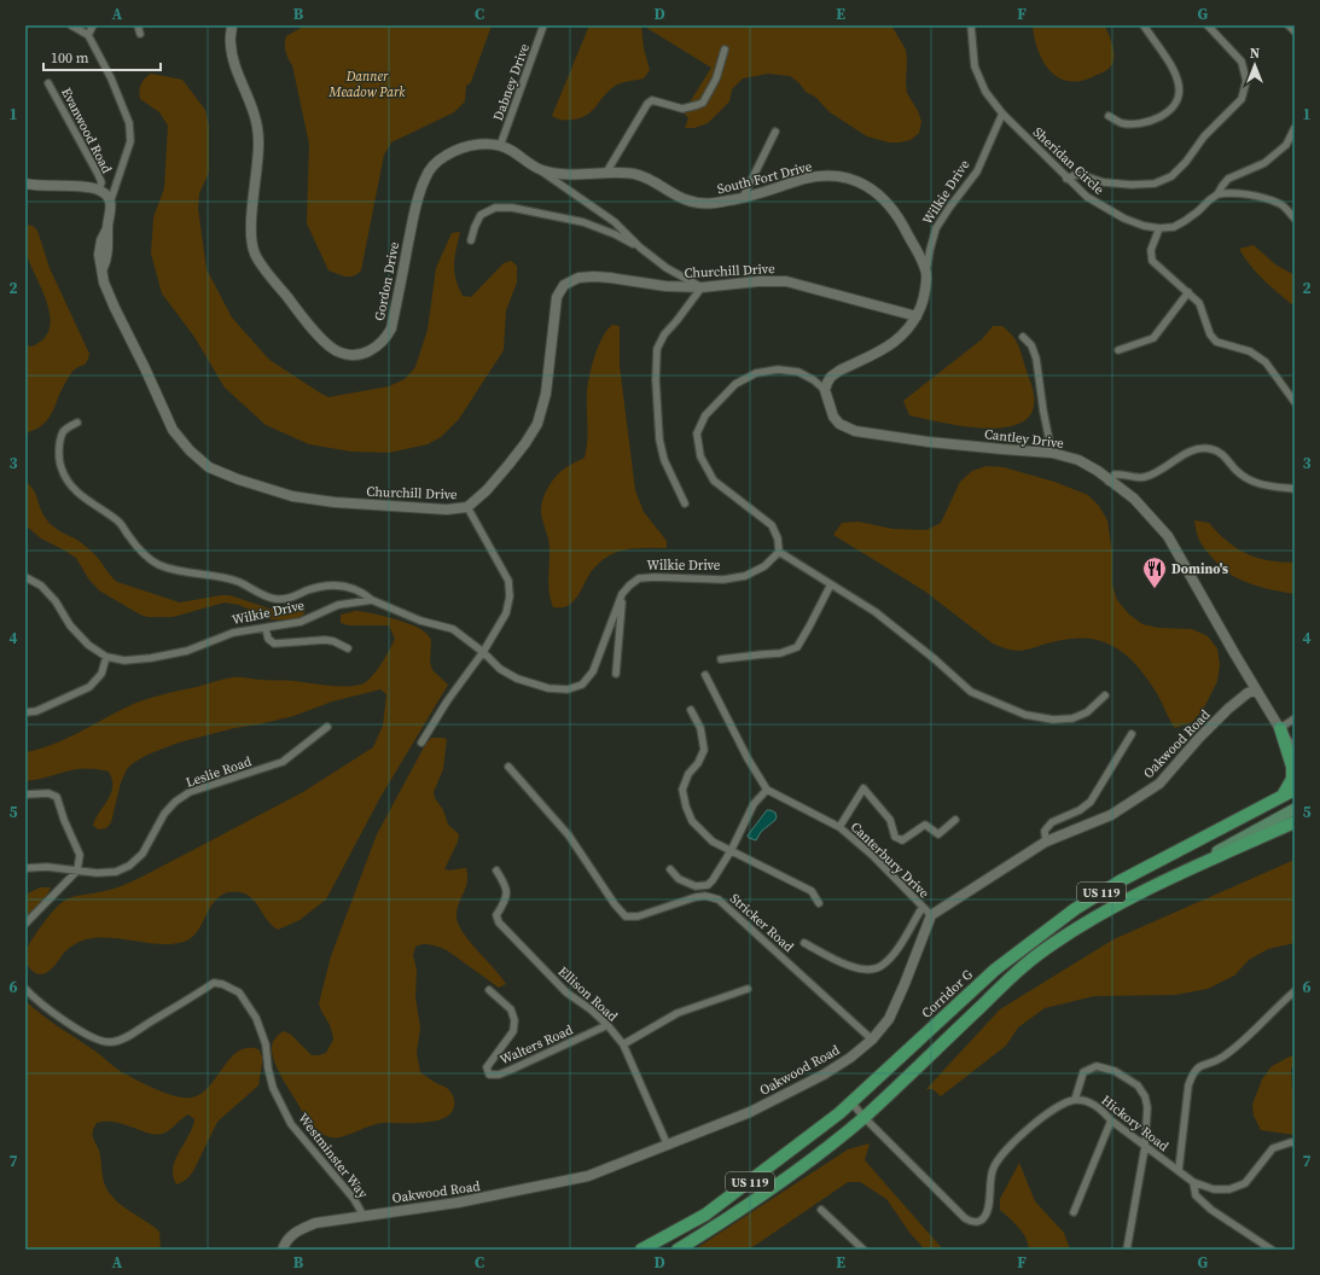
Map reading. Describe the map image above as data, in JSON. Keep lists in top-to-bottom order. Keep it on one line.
{"streets":{"highway":["US 119","Corridor G"],"street":["Dabney Drive","Evanwood Road","Sheridan Circle","South Fort Drive","Wilkie Drive","Churchill Drive","Gordon Drive","Cantley Drive","Oakwood Road","Leslie Road","Canterbury Drive","Stricker Road","Ellison Road","Walters Road","Hickory Road","Westminster Way"]},"crossings":[["Dabney Drive","Gordon Drive"],["Sheridan Circle","Wilkie Drive"],["South Fort Drive","Wilkie Drive"],["South Fort Drive","Gordon Drive"],["Wilkie Drive","Churchill Drive"],["Wilkie Drive","Cantley Drive"],["Churchill Drive","Gordon Drive"],["Cantley Drive","Oakwood Road"],["Oakwood Road","Canterbury Drive"],["Oakwood Road","Stricker Road"],["Oakwood Road","Ellison Road"],["Oakwood Road","Westminster Way"],["Ellison Road","Walters Road"]],"parks":["Danner Meadow Park"],"places":{"restaurant":["Domino's"]},"scale_bar":"100 m","north":"top","grid":{"columns":["A","B","C","D","E","F","G"],"rows":["1","2","3","4","5","6","7"]}}
